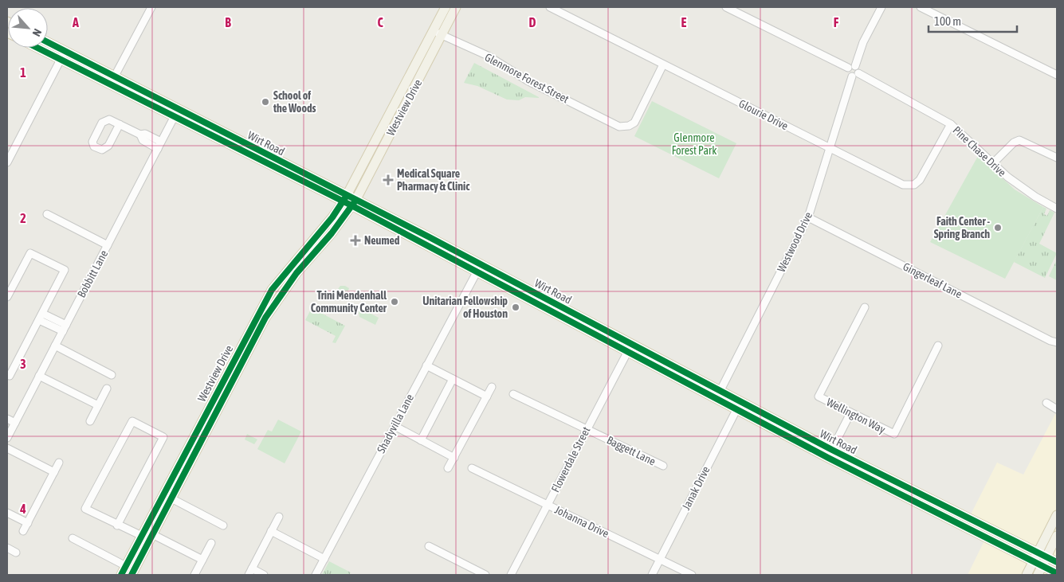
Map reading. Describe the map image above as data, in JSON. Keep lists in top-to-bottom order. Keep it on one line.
{"streets":{"main road":["Westview Drive","Wirt Road"],"street":["Glenmore Forest Street","Glourie Drive","Pine Chase Drive","Westwood Drive","Bobbitt Lane","Gingerleaf Lane","Wellington Way","Shadyvilla Lane","Baggett Lane","Flowerdale Street","Janak Drive","Johanna Drive"]},"crossings":[["Glenmore Forest Street","Westview Drive"],["Glenmore Forest Street","Glourie Drive"],["Westview Drive","Wirt Road"],["Glourie Drive","Pine Chase Drive"],["Glourie Drive","Westwood Drive"],["Wirt Road","Westwood Drive"],["Wirt Road","Bobbitt Lane"],["Wirt Road","Shadyvilla Lane"],["Wirt Road","Flowerdale Street"],["Wirt Road","Janak Drive"],["Pine Chase Drive","Westwood Drive"],["Westwood Drive","Gingerleaf Lane"],["Baggett Lane","Flowerdale Street"],["Flowerdale Street","Johanna Drive"],["Janak Drive","Johanna Drive"]],"parks":["Glenmore Forest Park"],"places":{"other":["School of the Woods","Faith Center - Spring Branch","Trini Mendenhall Community Center","Unitarian Fellowship of Houston"],"health":["Medical Square Pharmacy & Clinic","Neumed"]},"scale_bar":"100 m","north":"bottom right","grid":{"columns":["A","B","C","D","E","F"],"rows":["1","2","3","4"]}}
